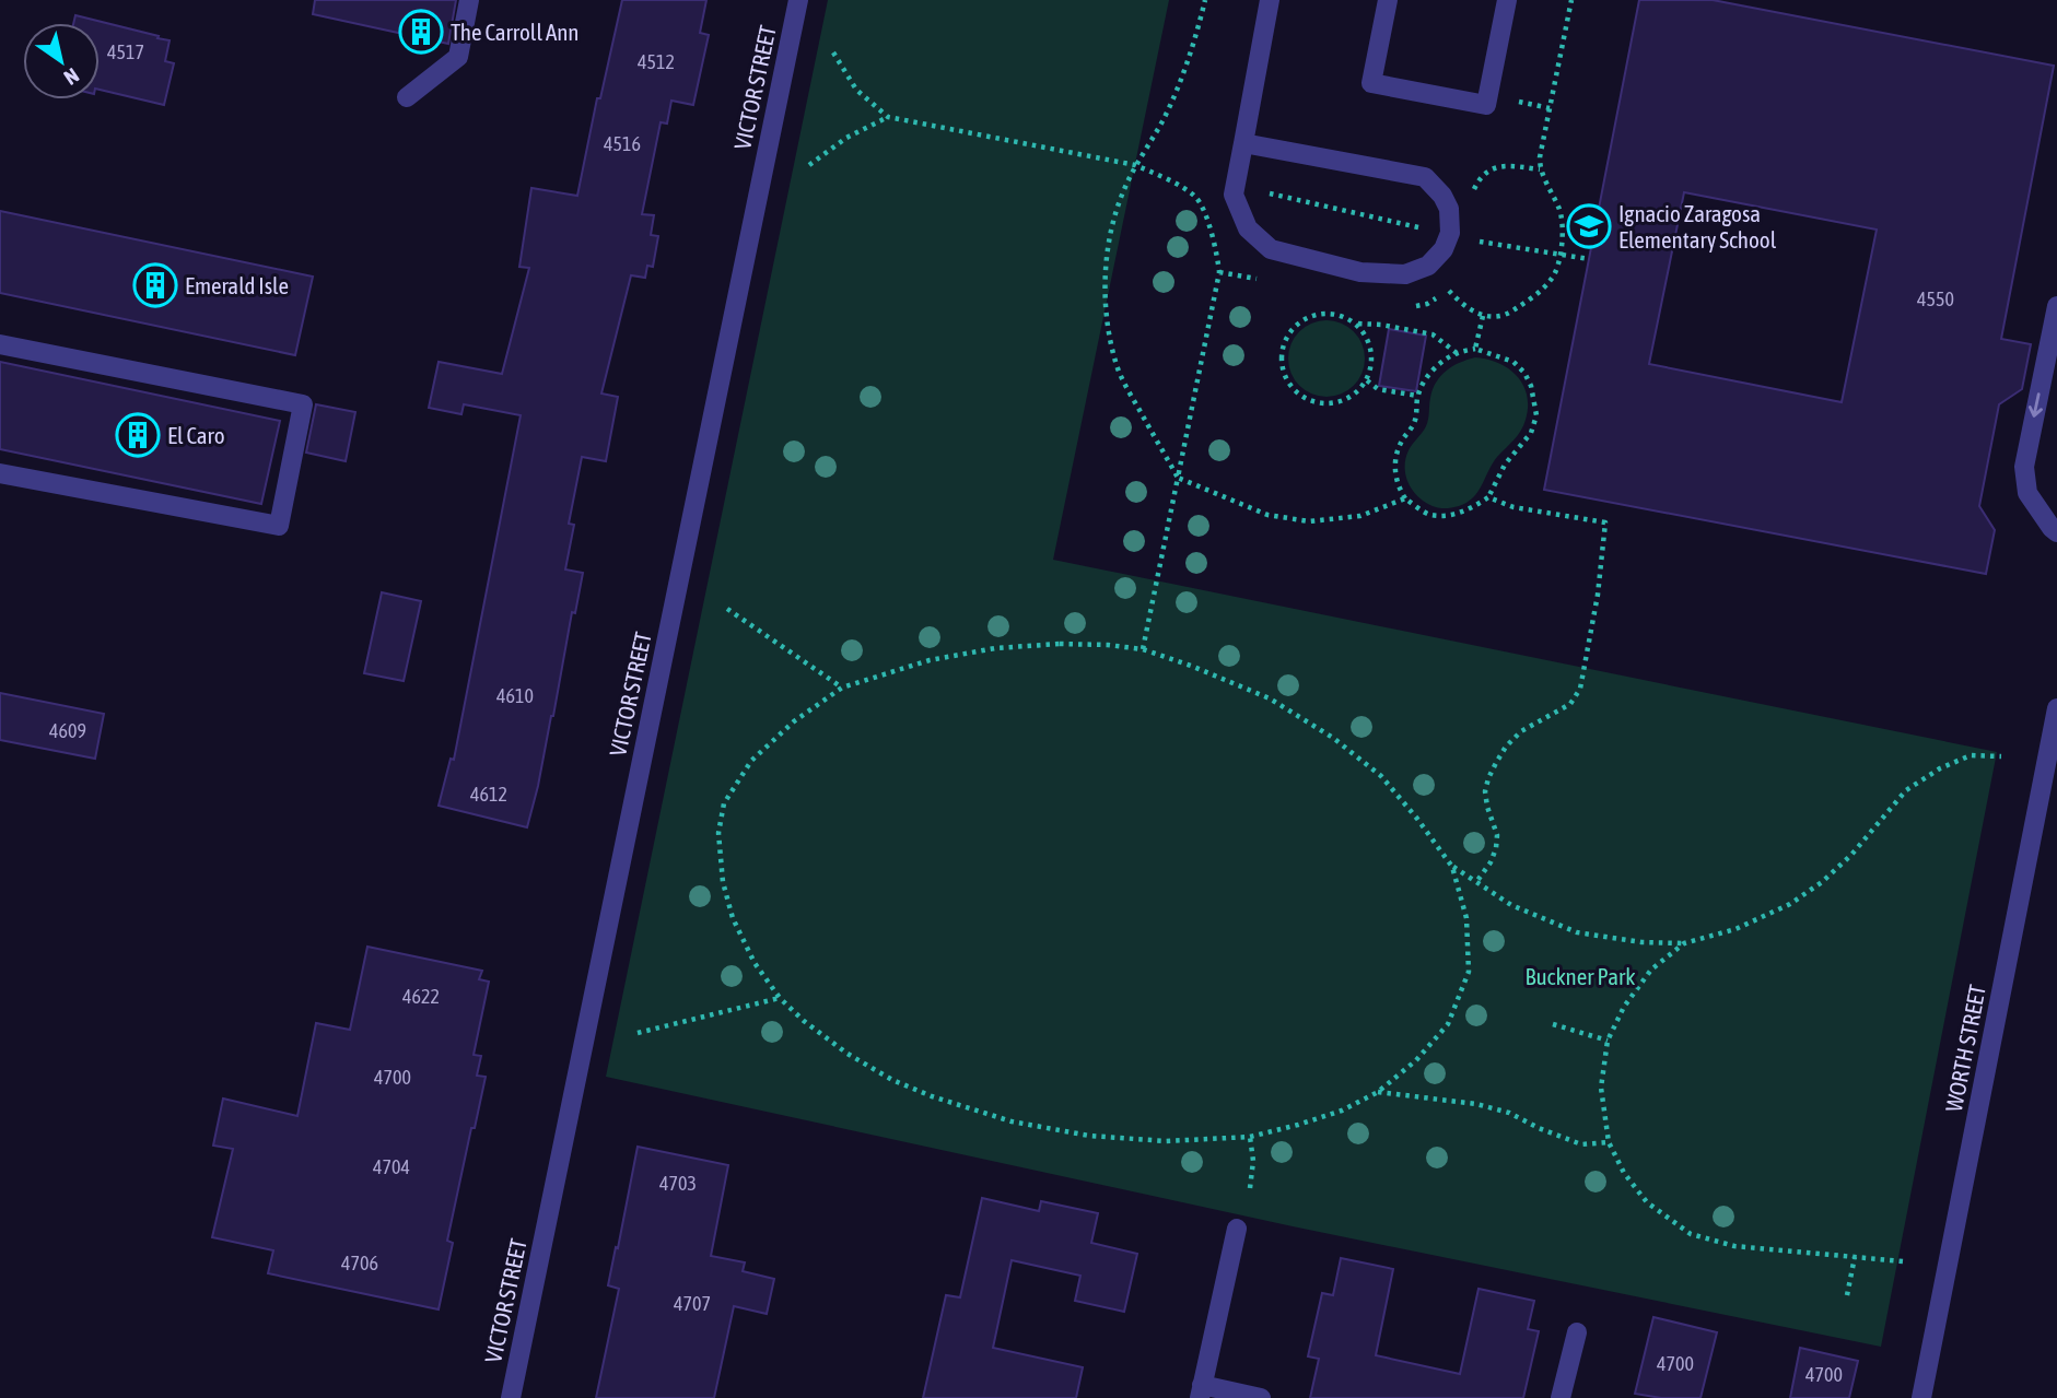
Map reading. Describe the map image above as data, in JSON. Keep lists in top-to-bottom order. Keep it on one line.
{"streets":{"street":["VICTOR STREET","WORTH STREET"]},"parks":["Buckner Park"],"places":{"building":["The Carroll Ann","Emerald Isle","El Caro"],"school or university":["Ignacio Zaragosa Elementary School"]},"house_numbers":["4517","4512","4516","4550","4610","4609","4612","4622","4700","4704","4703","4706","4707","4700","4700"],"north":"bottom right"}
